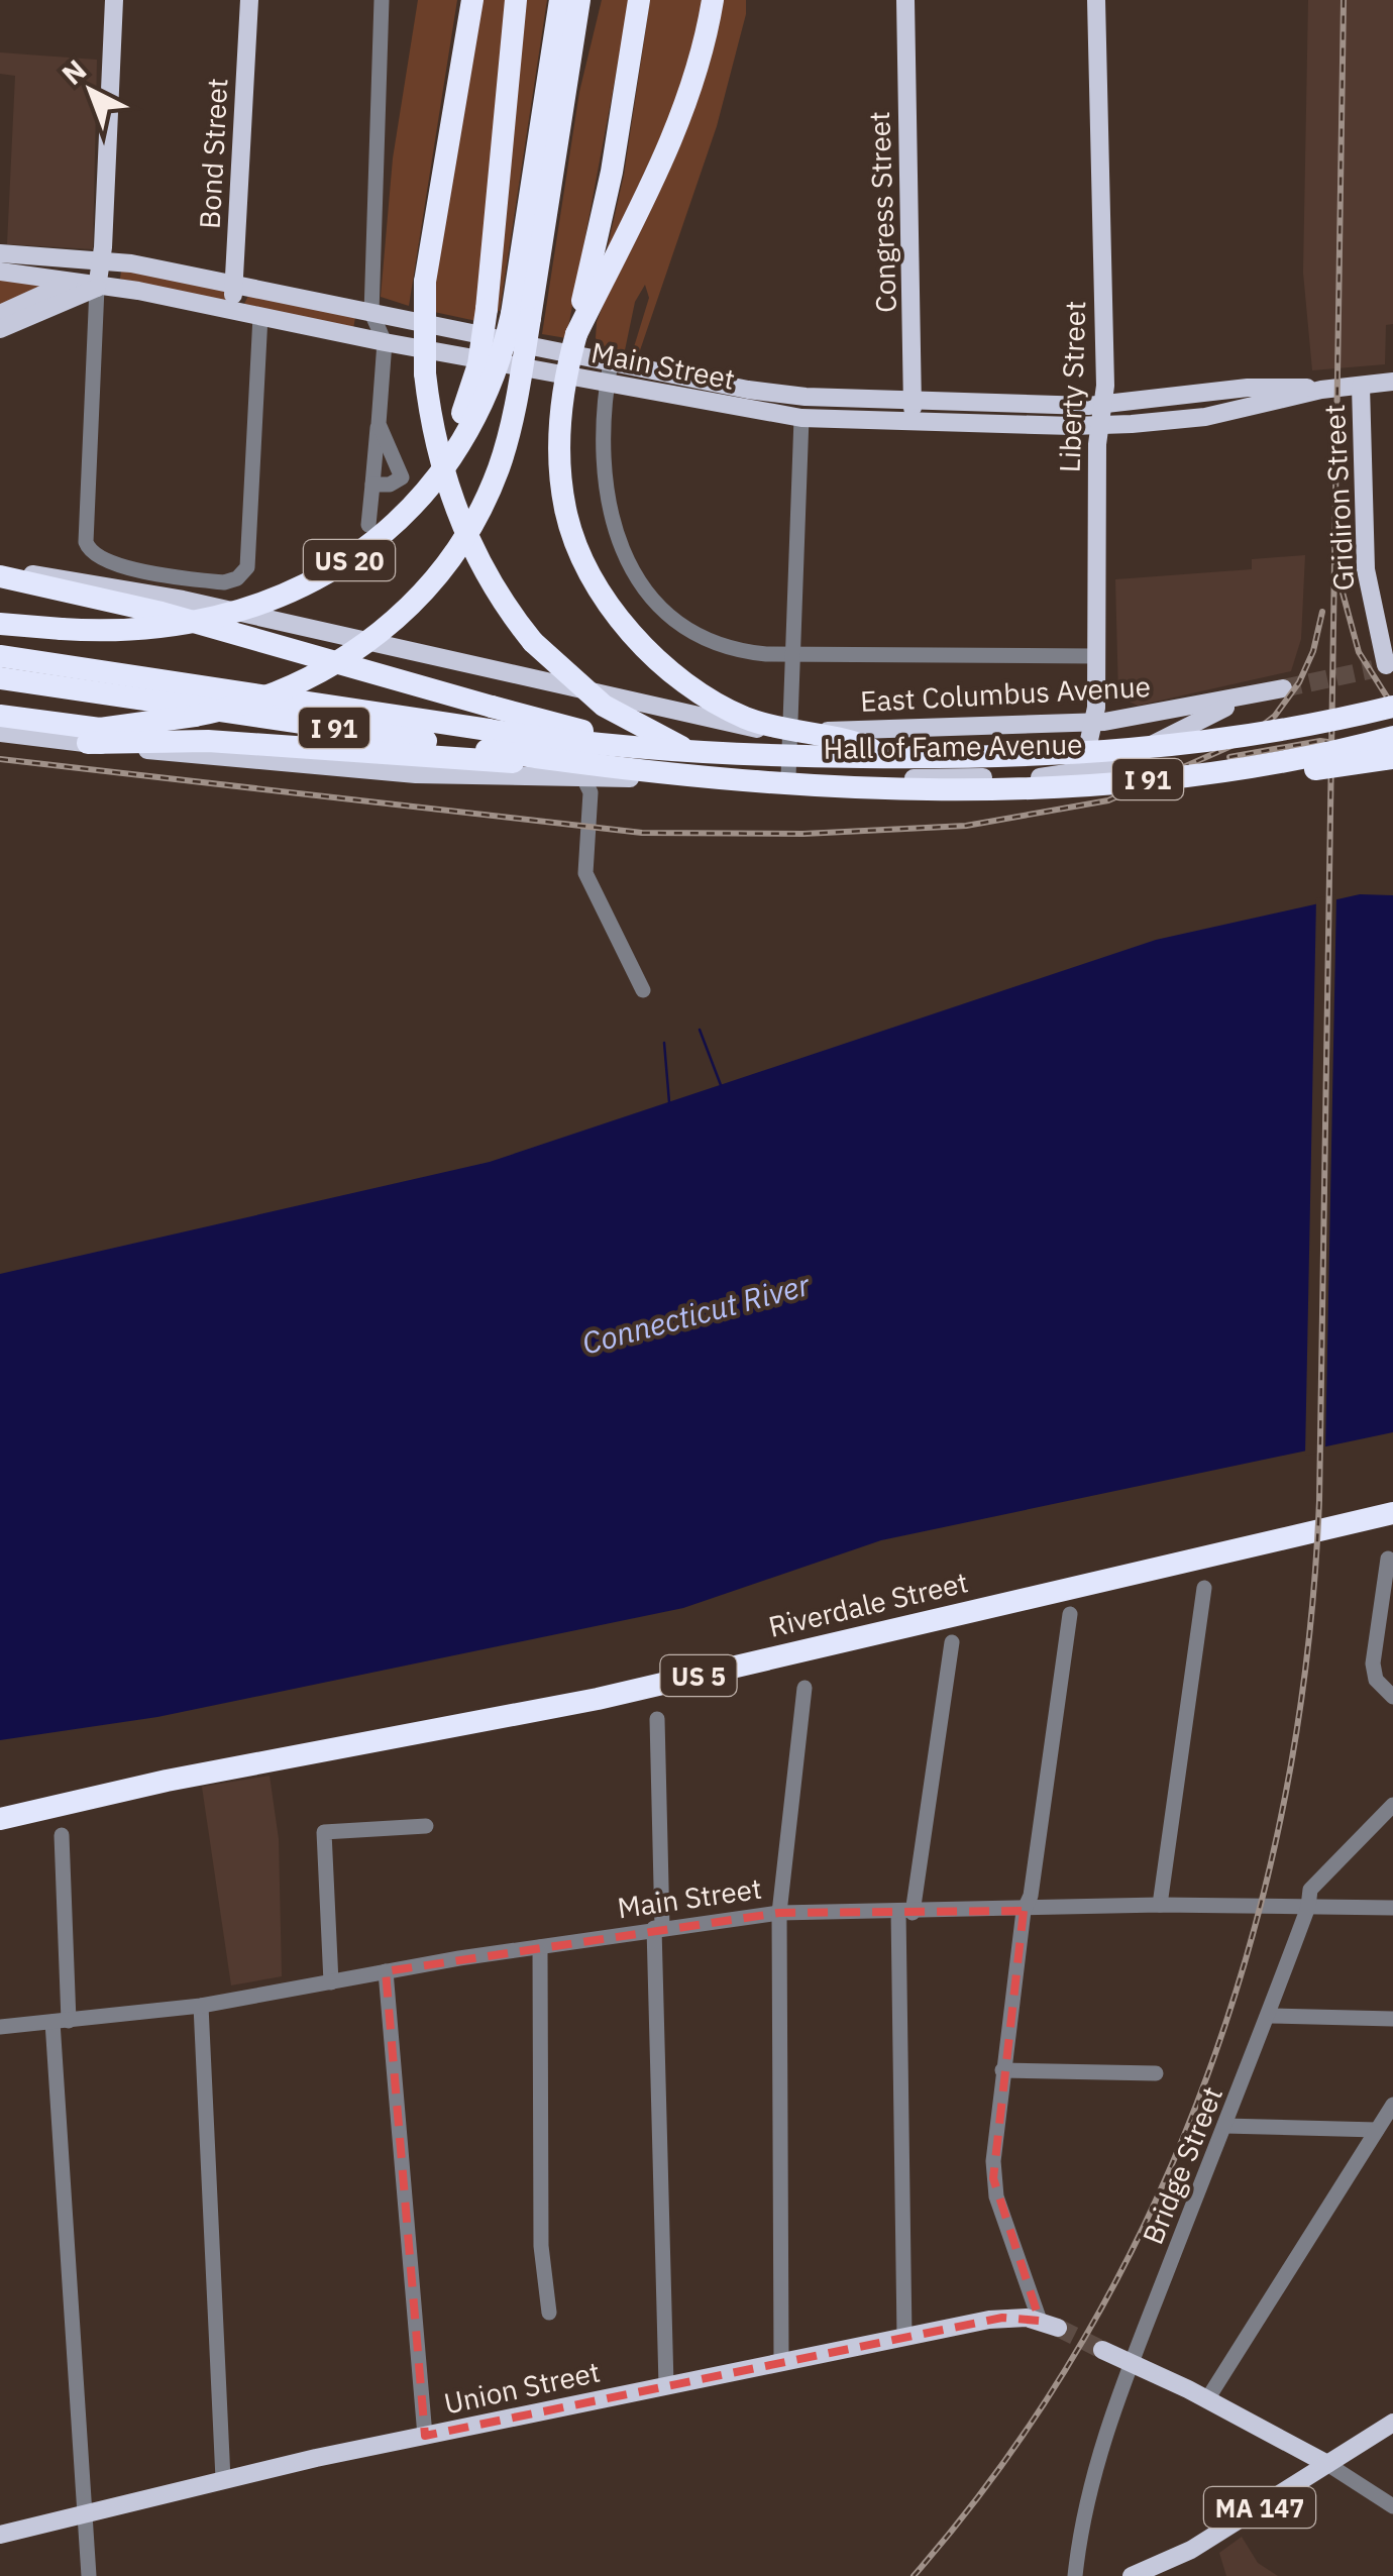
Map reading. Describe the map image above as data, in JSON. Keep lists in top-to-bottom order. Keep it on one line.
{"streets":{"highway":["US 20","I 91","Riverdale Street","US 5"],"main road":["Bond Street","Congress Street","Main Street","Liberty Street","Gridiron Street","East Columbus Avenue","Hall of Fame Avenue","Union Street","MA 147"],"street":["Bridge Street"]},"crossings":[["Bond Street","Main Street"],["Congress Street","Main Street"],["Main Street","Liberty Street"],["Main Street","Gridiron Street"],["Main Street","Bridge Street"],["Liberty Street","East Columbus Avenue"],["Liberty Street","Hall of Fame Avenue"],["US 20","Hall of Fame Avenue"],["East Columbus Avenue","Hall of Fame Avenue"],["I 91","Hall of Fame Avenue"]],"water":["Connecticut River"],"north":"top left"}
